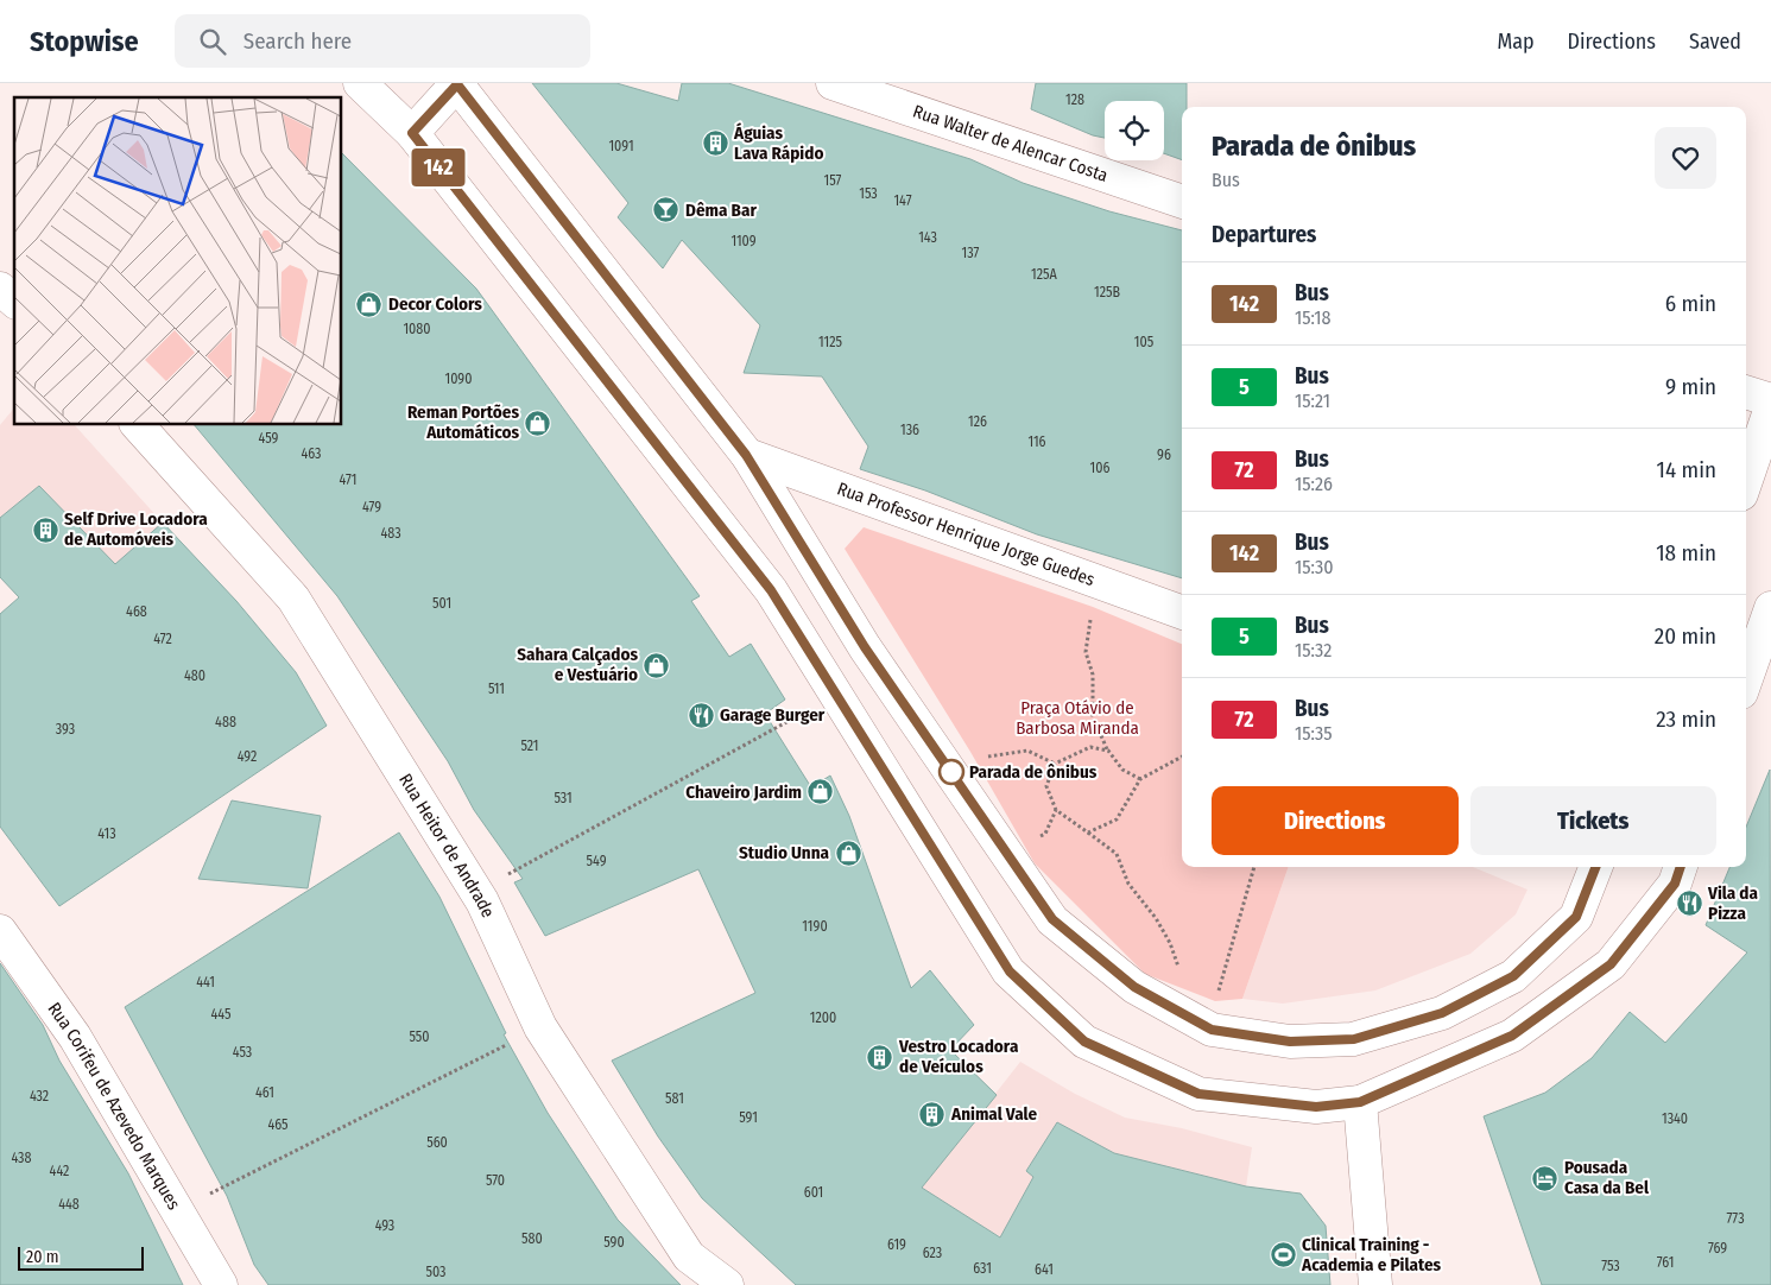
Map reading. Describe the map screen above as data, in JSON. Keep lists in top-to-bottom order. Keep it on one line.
{"streets":{"main road":["Rua Walter de Alencar Costa","Rua Professor Henrique Jorge Guedes","Rua Heitor de Andrade","Rua Corifeu de Azevedo Marques"]},"parks":["Praça Otávio de Barbosa Miranda"],"places":{"building":["Águias Lava Rápido","Self Drive Locadora de Automóveis","Vestro Locadora de Veículos","Animal Vale"],"bar":["Dêma Bar"],"shop":["Decor Colors","Reman Portões Automáticos","Sahara Calçados e Vestuário","Chaveiro Jardim","Studio Unna"],"restaurant":["Garage Burger","Vila da Pizza"],"other":["Parada de ônibus"],"hotel":["Pousada Casa da Bel"],"sports":["Clinical Training - Academia e Pilates"]},"lines":["bus line 142"],"house_numbers":["128","1091","157","153","147","143","1109","137","125A","125B","1080","1125","105","1090","126","136","459","116","463","96","106","471","479","483","501","468","472","480","511","488","393","521","492","531","413","549","1190","441","445","1200","550","453","461","432","581","591","1340","465","560","438","442","570","601","448","773","493","580","590","619","769","623","761","753","631","641","503"],"scale_bar":"20 m","page":{"header":"Stopwise","search":"Search here","nav":["Map","Directions","Saved"],"on_map":"142","heading":[["Parada de ônibus","Bus"],"Departures"],"list":[{"mark":"142","name":"Bus","note":"15:18","value":"6 min"},{"mark":"5","name":"Bus","note":"15:21","value":"9 min"},{"mark":"72","name":"Bus","note":"15:26","value":"14 min"},{"mark":"142","name":"Bus","note":"15:30","value":"18 min"},{"mark":"5","name":"Bus","note":"15:32","value":"20 min"},{"mark":"72","name":"Bus","note":"15:35","value":"23 min"}],"buttons":["Directions","Tickets"],"scale":"20 m"}}
